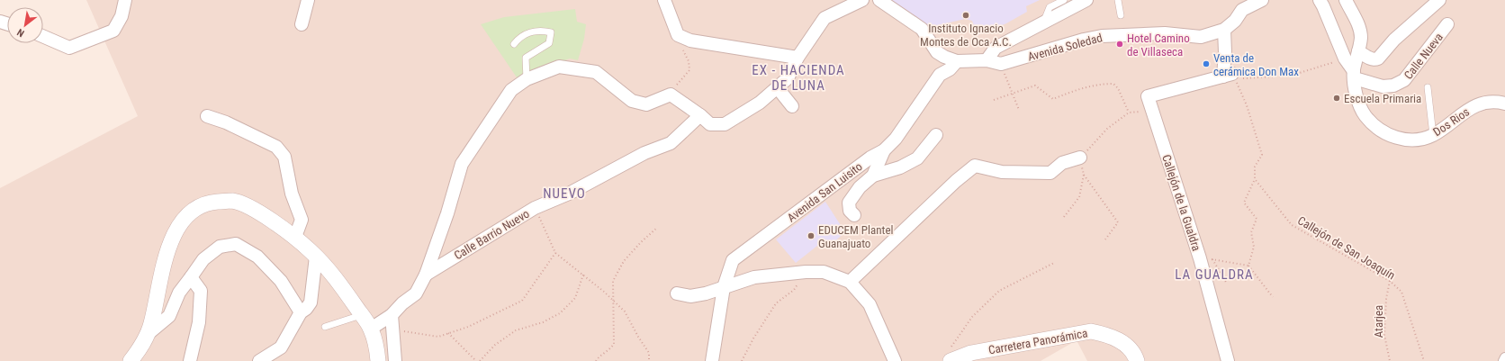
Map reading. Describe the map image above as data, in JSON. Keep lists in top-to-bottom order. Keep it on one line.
{"streets":{"street":["Avenida Soledad","Calle Nueva","Dos Rios","Avenida San Luisito","Callejón de la Gualdra","Calle Barrio Nuevo","Carretera Panorámica"],"path":["Callejón de San Joaquín","Atarjea"]},"crossings":[["Calle Nueva","Dos Rios"],["Callejón de San Joaquín","Atarjea"]],"districts":["EX - HACIENDA DE LUNA","NUEVO","LA GUALDRA"],"places":["Instituto Ignacio Montes de Oca A.C.","Hotel Camino de Villaseca","Venta de cerámica Don Max","Escuela Primaria","EDUCEM Plantel Guanajuato"],"north":"bottom left"}
